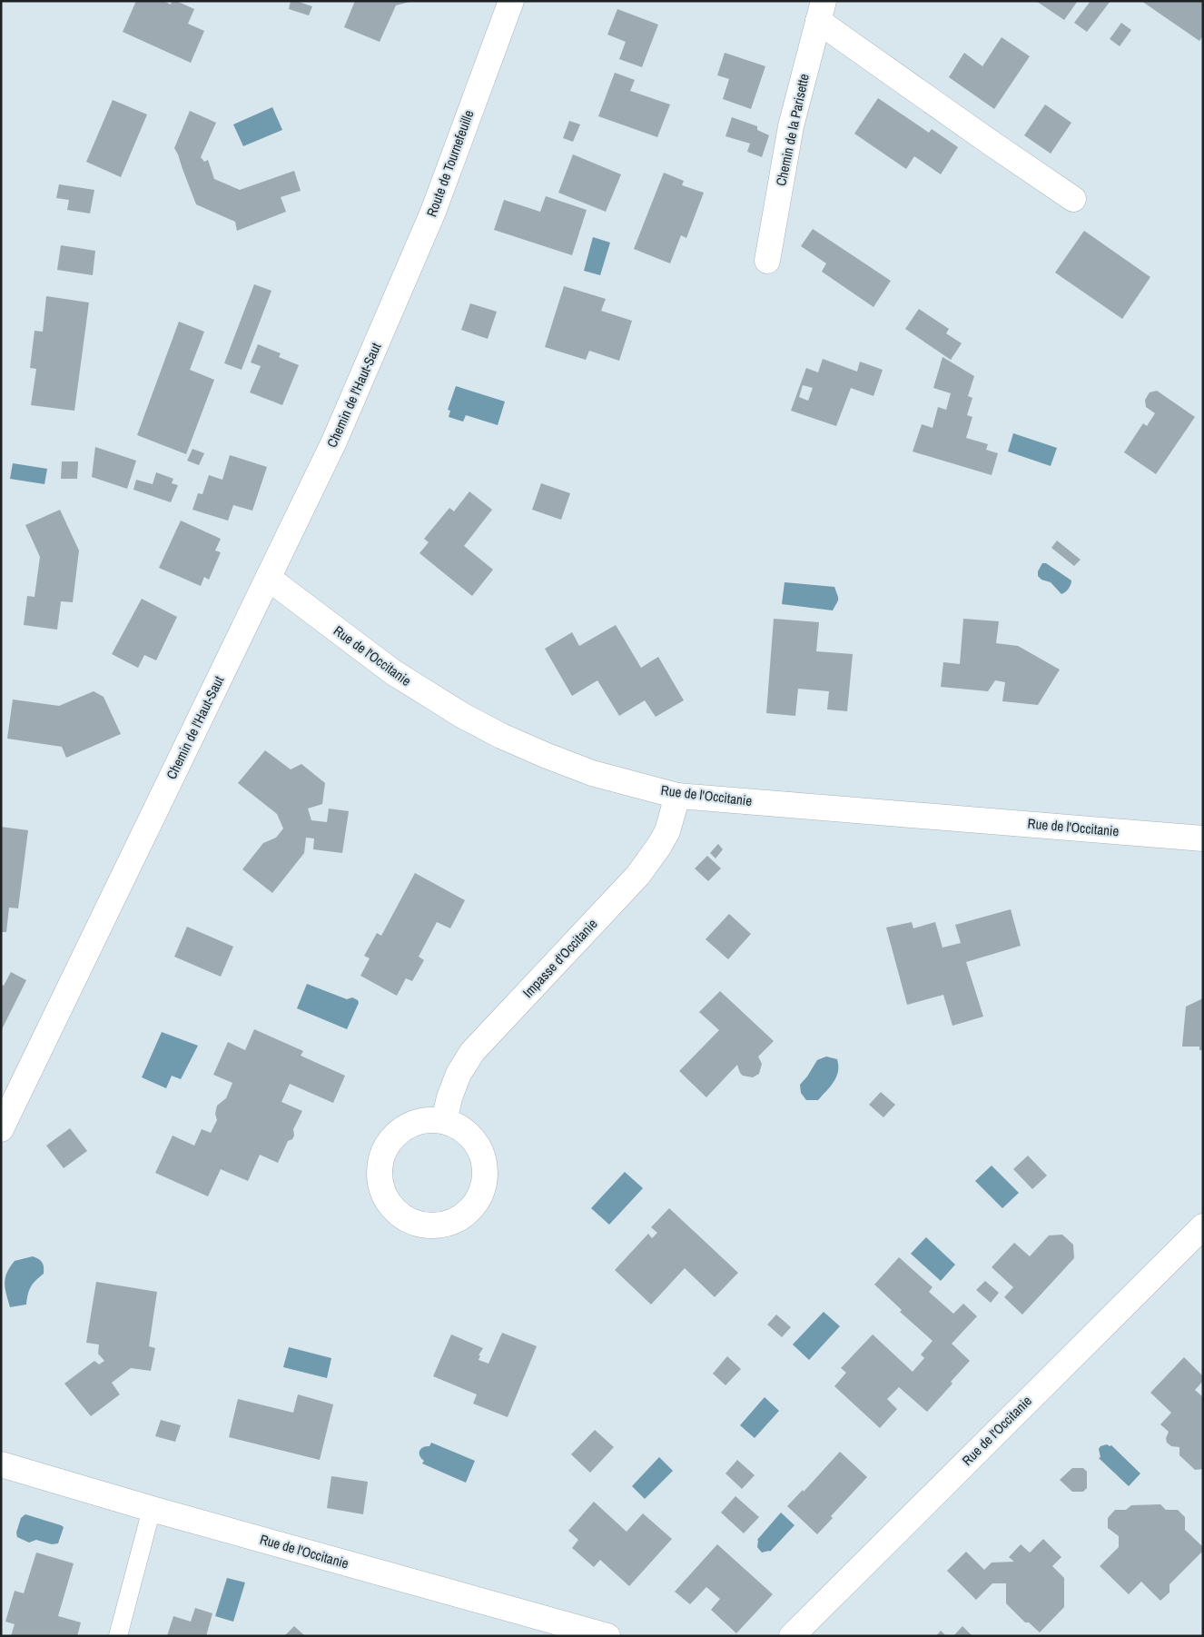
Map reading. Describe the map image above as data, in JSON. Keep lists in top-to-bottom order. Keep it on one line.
{"streets":{"street":["Chemin de la Parisette","Route de Tournefeuille","Chemin de l'Haut-Saut","Rue de l'Occitanie","Impasse d'Occitanie"]},"crossings":[["Route de Tournefeuille","Chemin de l'Haut-Saut"],["Chemin de l'Haut-Saut","Rue de l'Occitanie"],["Rue de l'Occitanie","Impasse d'Occitanie"]]}
